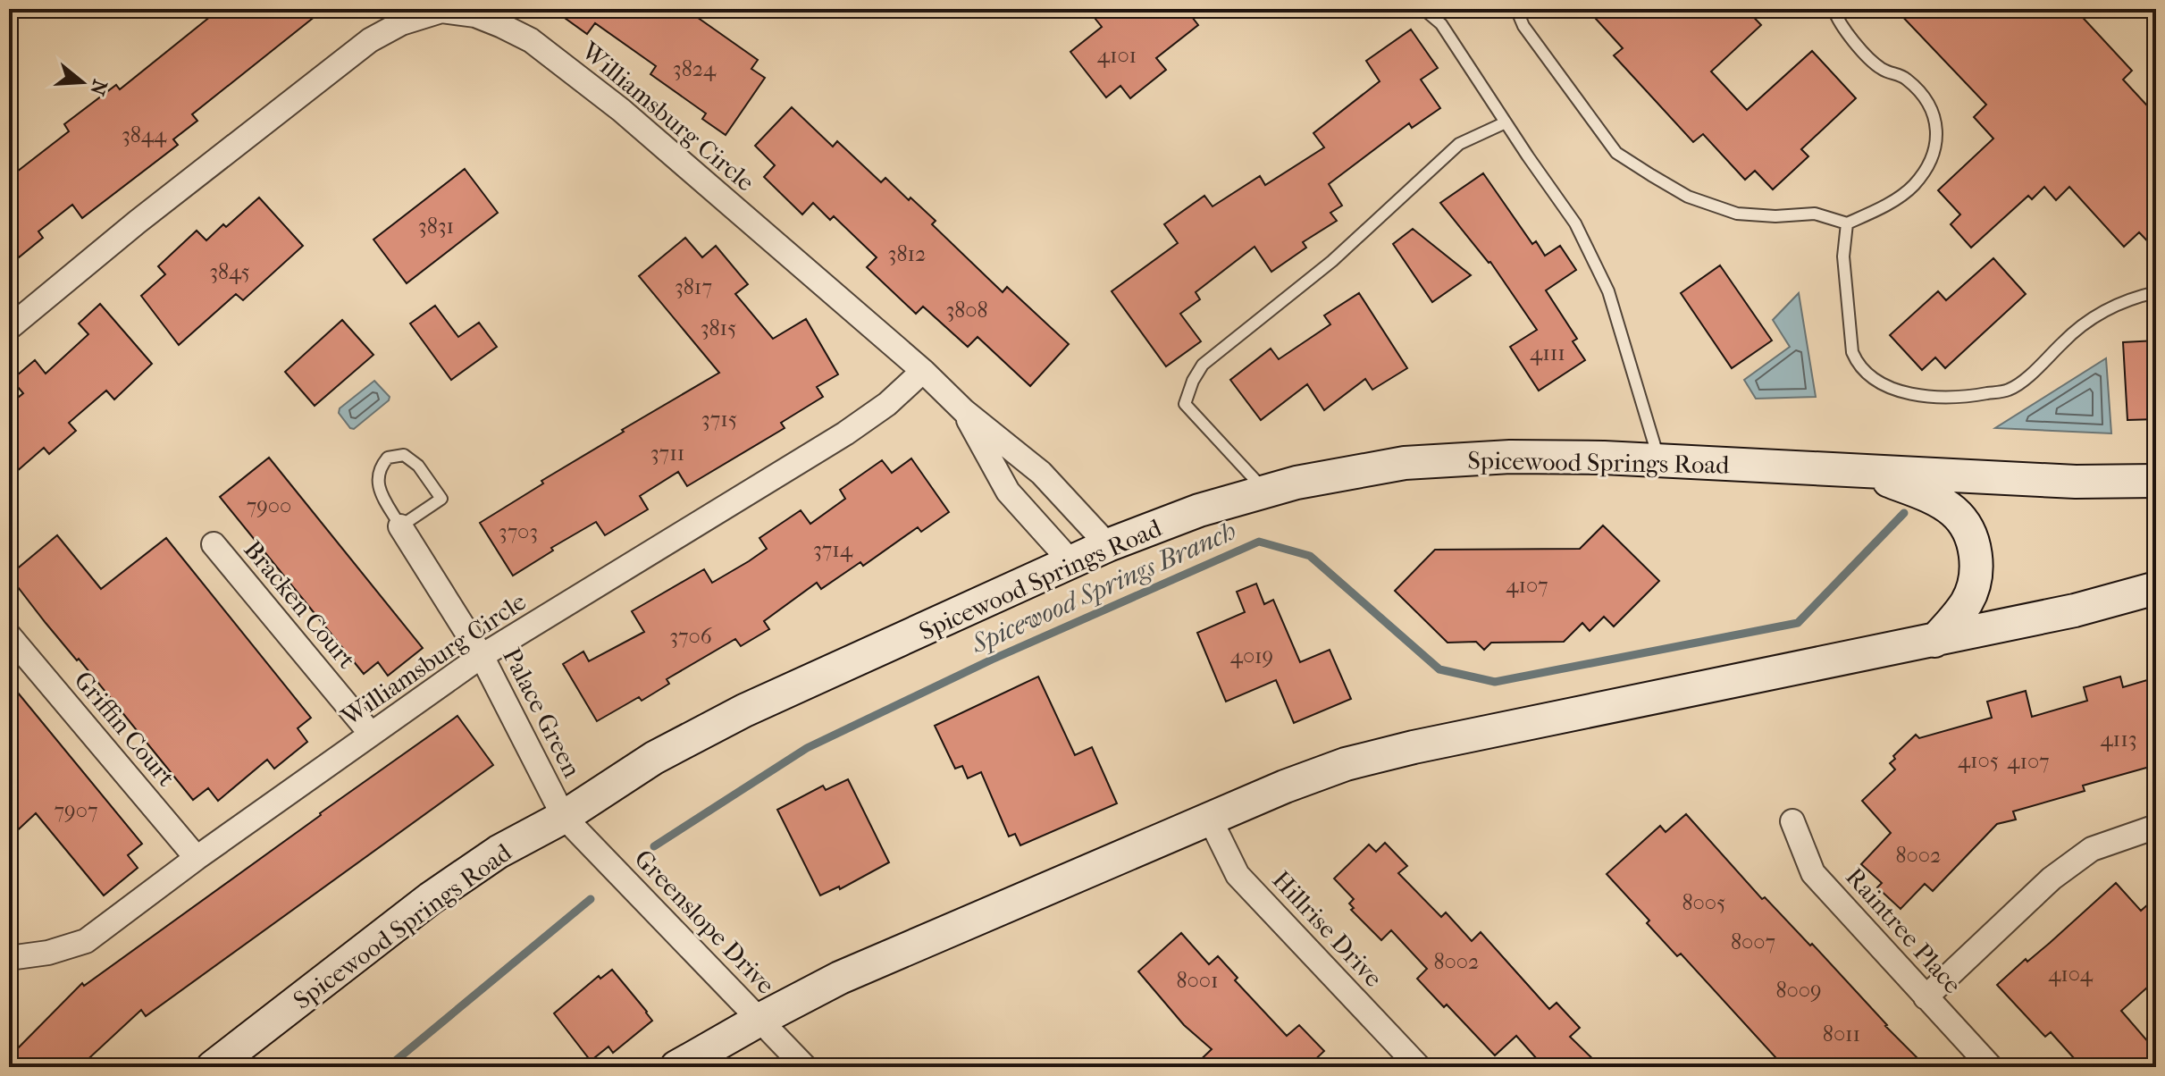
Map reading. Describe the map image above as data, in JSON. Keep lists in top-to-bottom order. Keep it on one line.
{"streets":{"main road":["Spicewood Springs Road"],"street":["Williamsburg Circle","Bracken Court","Palace Green","Griffin Court","Greenslope Drive","Hillrise Drive","Raintree Place"]},"crossings":[["Williamsburg Circle","Spicewood Springs Road"],["Williamsburg Circle","Bracken Court"],["Williamsburg Circle","Palace Green"],["Williamsburg Circle","Griffin Court"],["Spicewood Springs Road","Palace Green"],["Spicewood Springs Road","Greenslope Drive"],["Palace Green","Greenslope Drive"]],"water":["Spicewood Springs Branch"],"house_numbers":["4101","3824","3844","3831","3812","3845","3817","3808","3815","4111","3715","3711","7900","3703","3714","4107","3706","4019","4113","4105","4107","7907","8002","8005","8007","8002","4104","8001","8009","8011"],"north":"right"}
